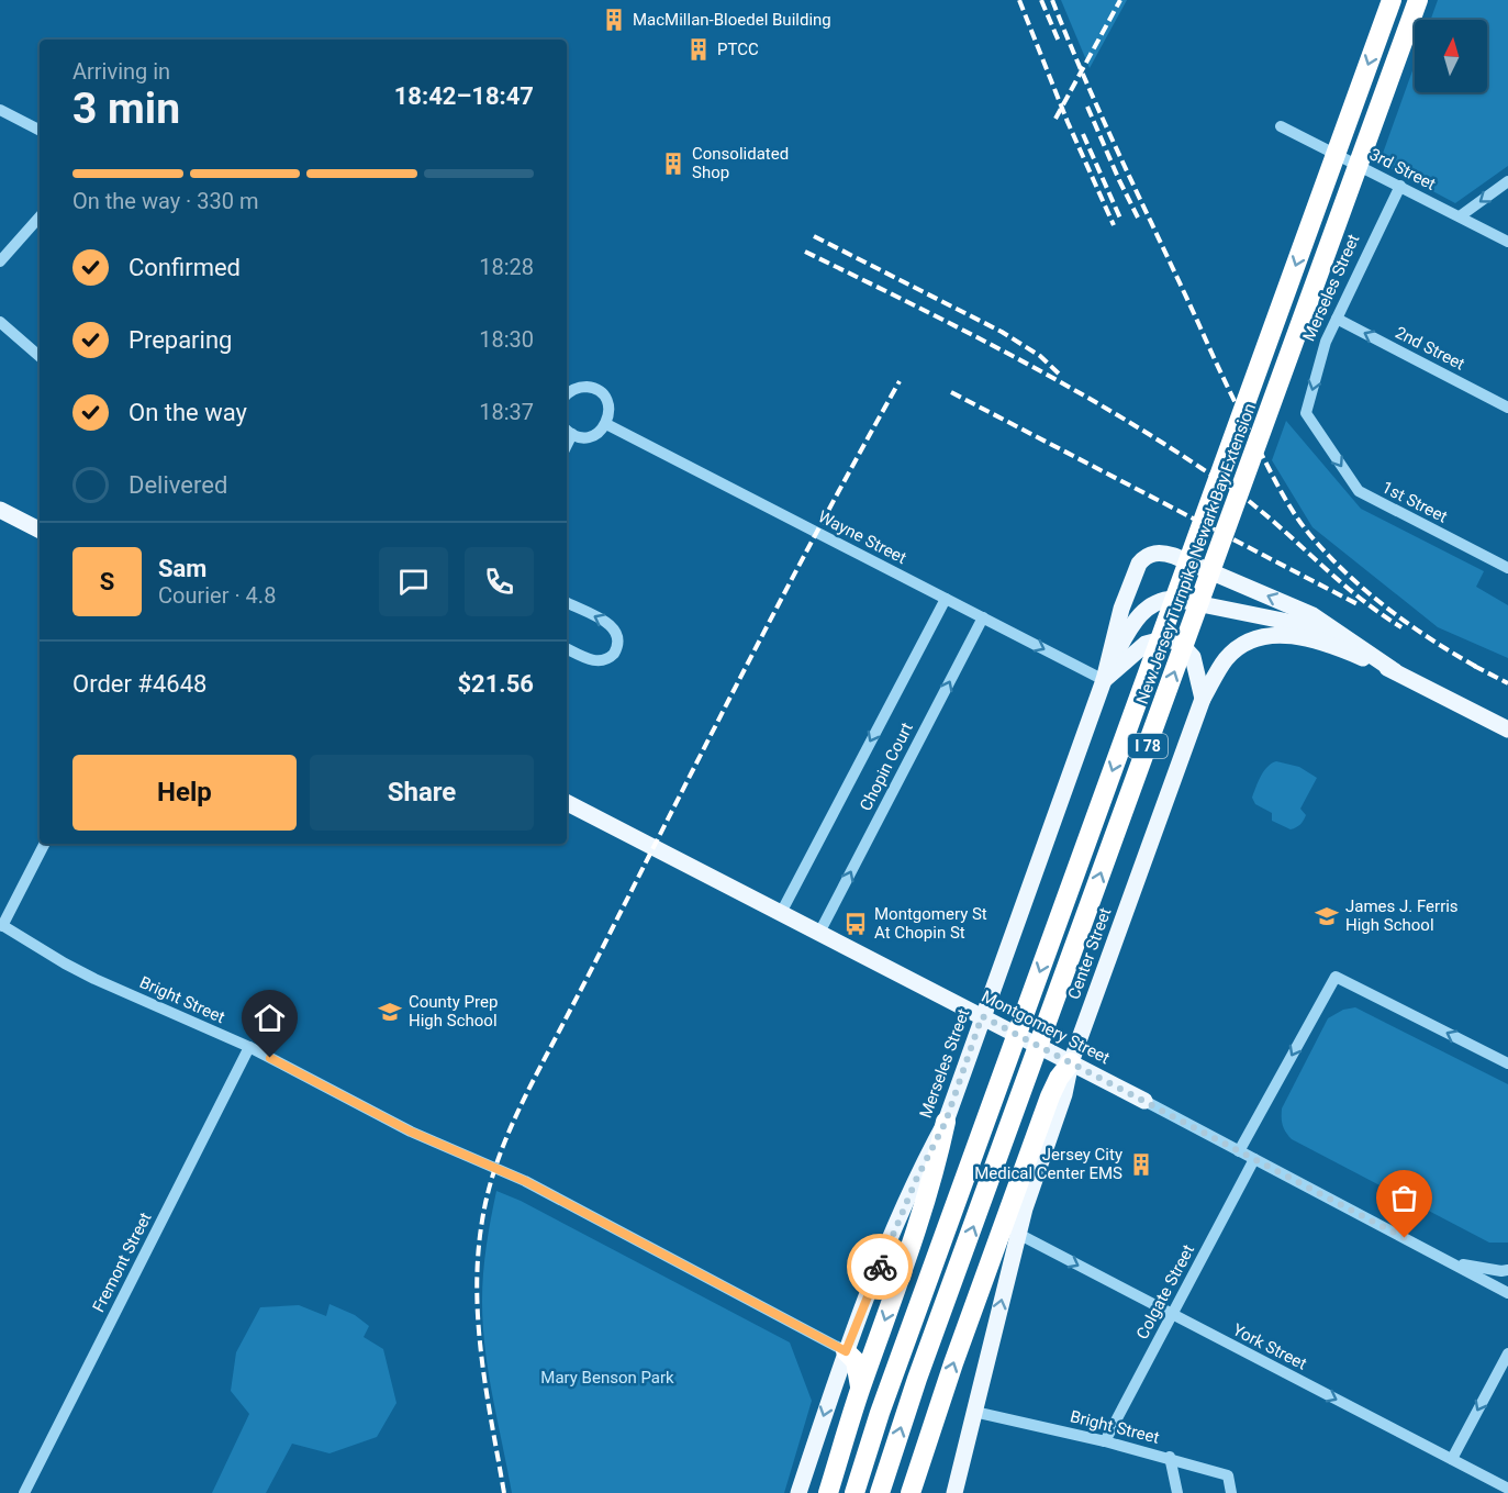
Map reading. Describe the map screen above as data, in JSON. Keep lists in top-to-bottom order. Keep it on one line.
{"streets":{"highway":["New Jersey Turnpike Newark Bay Extension","I 78"],"main road":["Merseles Street","Center Street","Montgomery Street"],"street":["3rd Street","2nd Street","1st Street","Wayne Street","Chopin Court","Bright Street","Fremont Street","Colgate Street","York Street"]},"crossings":[["3rd Street","Merseles Street"],["Merseles Street","2nd Street"],["Merseles Street","1st Street"],["Merseles Street","Wayne Street"],["Merseles Street","Bright Street"],["Merseles Street","Montgomery Street"],["Wayne Street","Chopin Court"],["Chopin Court","Montgomery Street"],["Center Street","Bright Street"],["Center Street","Montgomery Street"],["Center Street","York Street"],["Bright Street","Fremont Street"],["Bright Street","Colgate Street"],["Montgomery Street","Colgate Street"],["Colgate Street","York Street"]],"one_way":["2nd Street","1st Street","York Street"],"parks":["Mary Benson Park"],"places":{"building":["MacMillan-Bloedel Building","PTCC","Consolidated Shop","Jersey City Medical Center EMS"],"school or university":["James J. Ferris High School","County Prep High School"],"bus stop":["Montgomery St At Chopin St"]},"north":"top","page":{"heading":["3 min","Arriving in","18:42–18:47"],"panel":["Sam","Courier · 4.8","Order #4648","$21.56"],"bar":"On the way · 330 m","list":[["Confirmed","18:28"],["Preparing","18:30"],["On the way","18:37"],"Delivered"],"round":"S","buttons":["Help","Share"]}}
